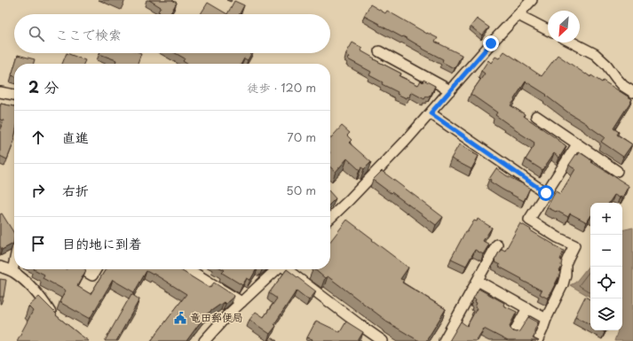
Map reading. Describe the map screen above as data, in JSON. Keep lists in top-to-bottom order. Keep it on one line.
{"places":{"public building":["竜田郵便局"]},"north":"bottom left","page":{"search":"ここで検索","heading":["2 分","徒歩 · 120 m"],"list":[["直進","70 m"],["右折","50 m"],"目的地に到着"],"map_buttons":["+","−"]}}
